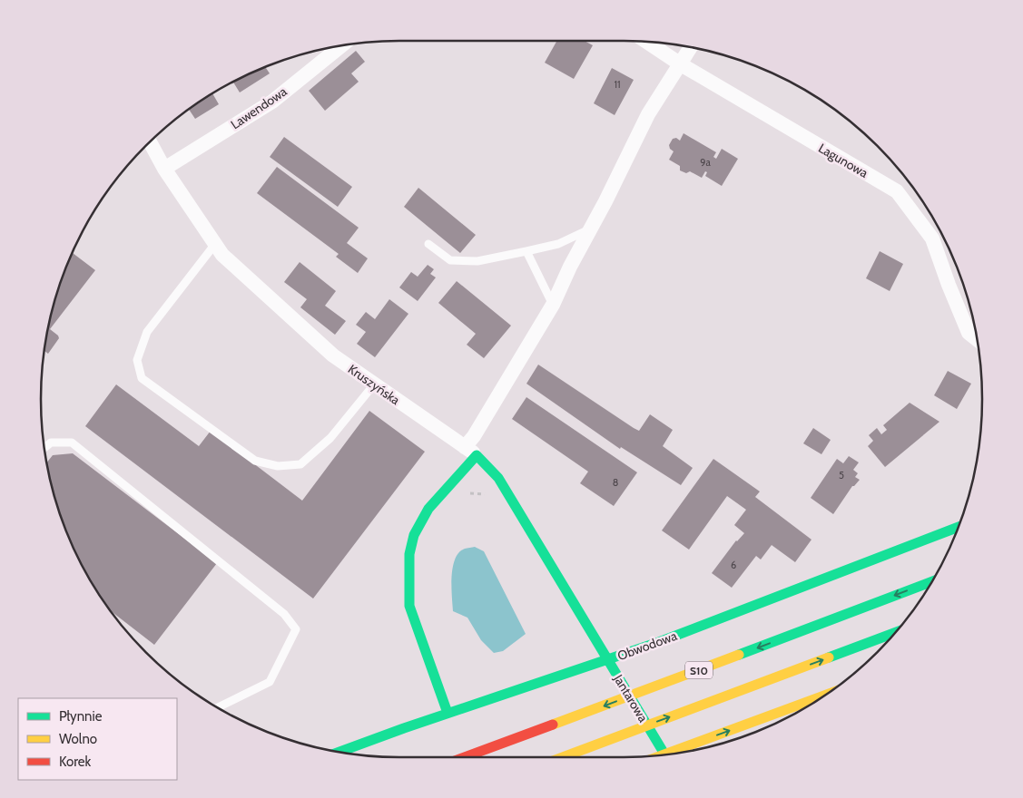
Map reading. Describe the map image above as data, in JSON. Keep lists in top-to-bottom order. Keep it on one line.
{"streets":{"main road":["Kruszyńska","Obwodowa","S10","Jantarowa"],"street":["Lawendowa","Lagunowa"]},"crossings":[["Lawendowa","Kruszyńska"],["Kruszyńska","Jantarowa"]],"house_numbers":["11","9a","5","8","6"],"legend":["Płynnie","Wolno","Korek"]}
